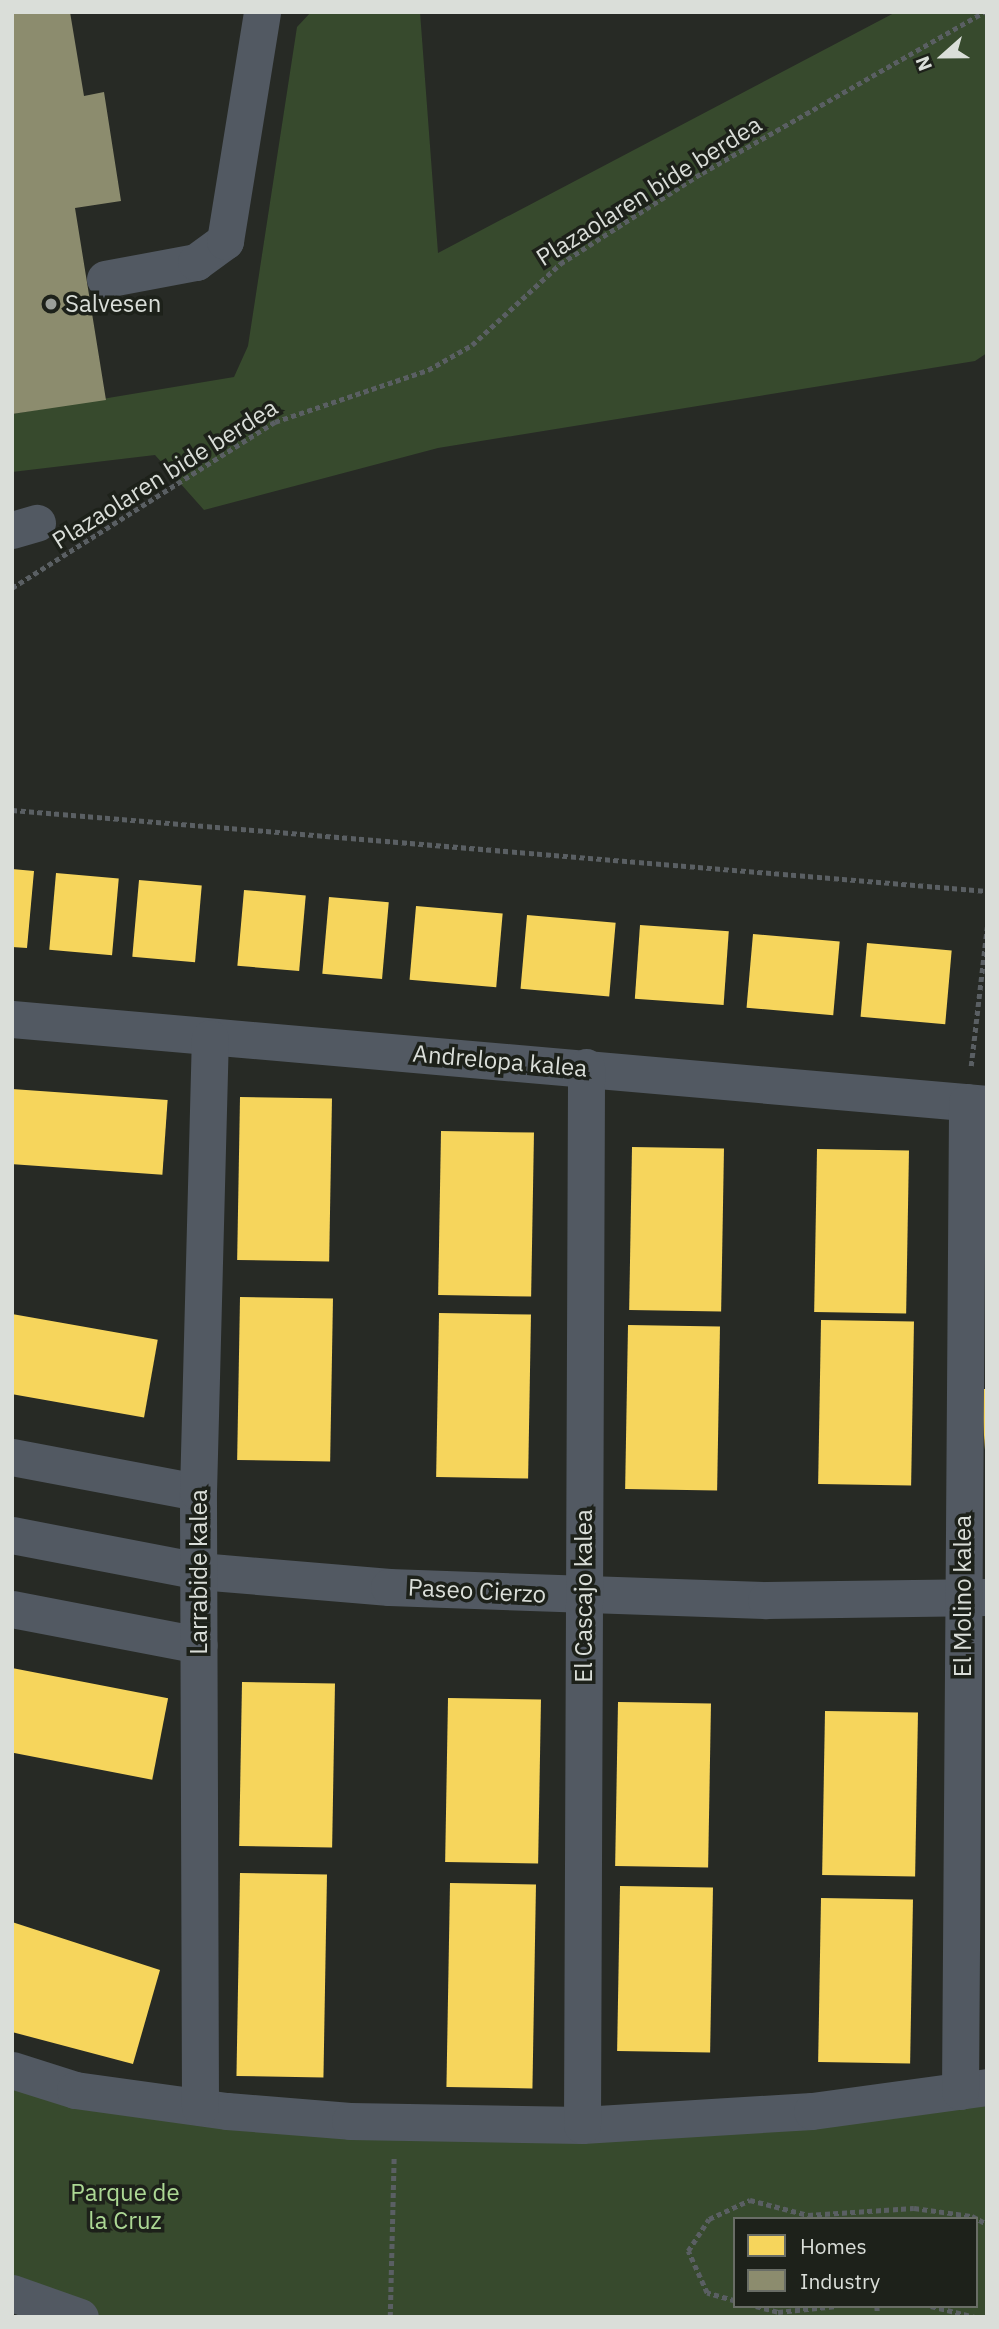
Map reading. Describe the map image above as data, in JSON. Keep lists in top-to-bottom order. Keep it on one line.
{"streets":{"street":["Andrelopa kalea","Larrabide kalea","Paseo Cierzo","El Cascajo kalea","El Molino kalea"],"path":["Plazaolaren bide berdea"]},"crossings":[["Andrelopa kalea","Larrabide kalea"],["Andrelopa kalea","El Cascajo kalea"],["Andrelopa kalea","El Molino kalea"],["Larrabide kalea","Paseo Cierzo"],["Paseo Cierzo","El Cascajo kalea"],["Paseo Cierzo","El Molino kalea"]],"parks":["Parque de la Cruz"],"places":["Salvesen"],"legend":["Homes","Industry"],"north":"left"}
